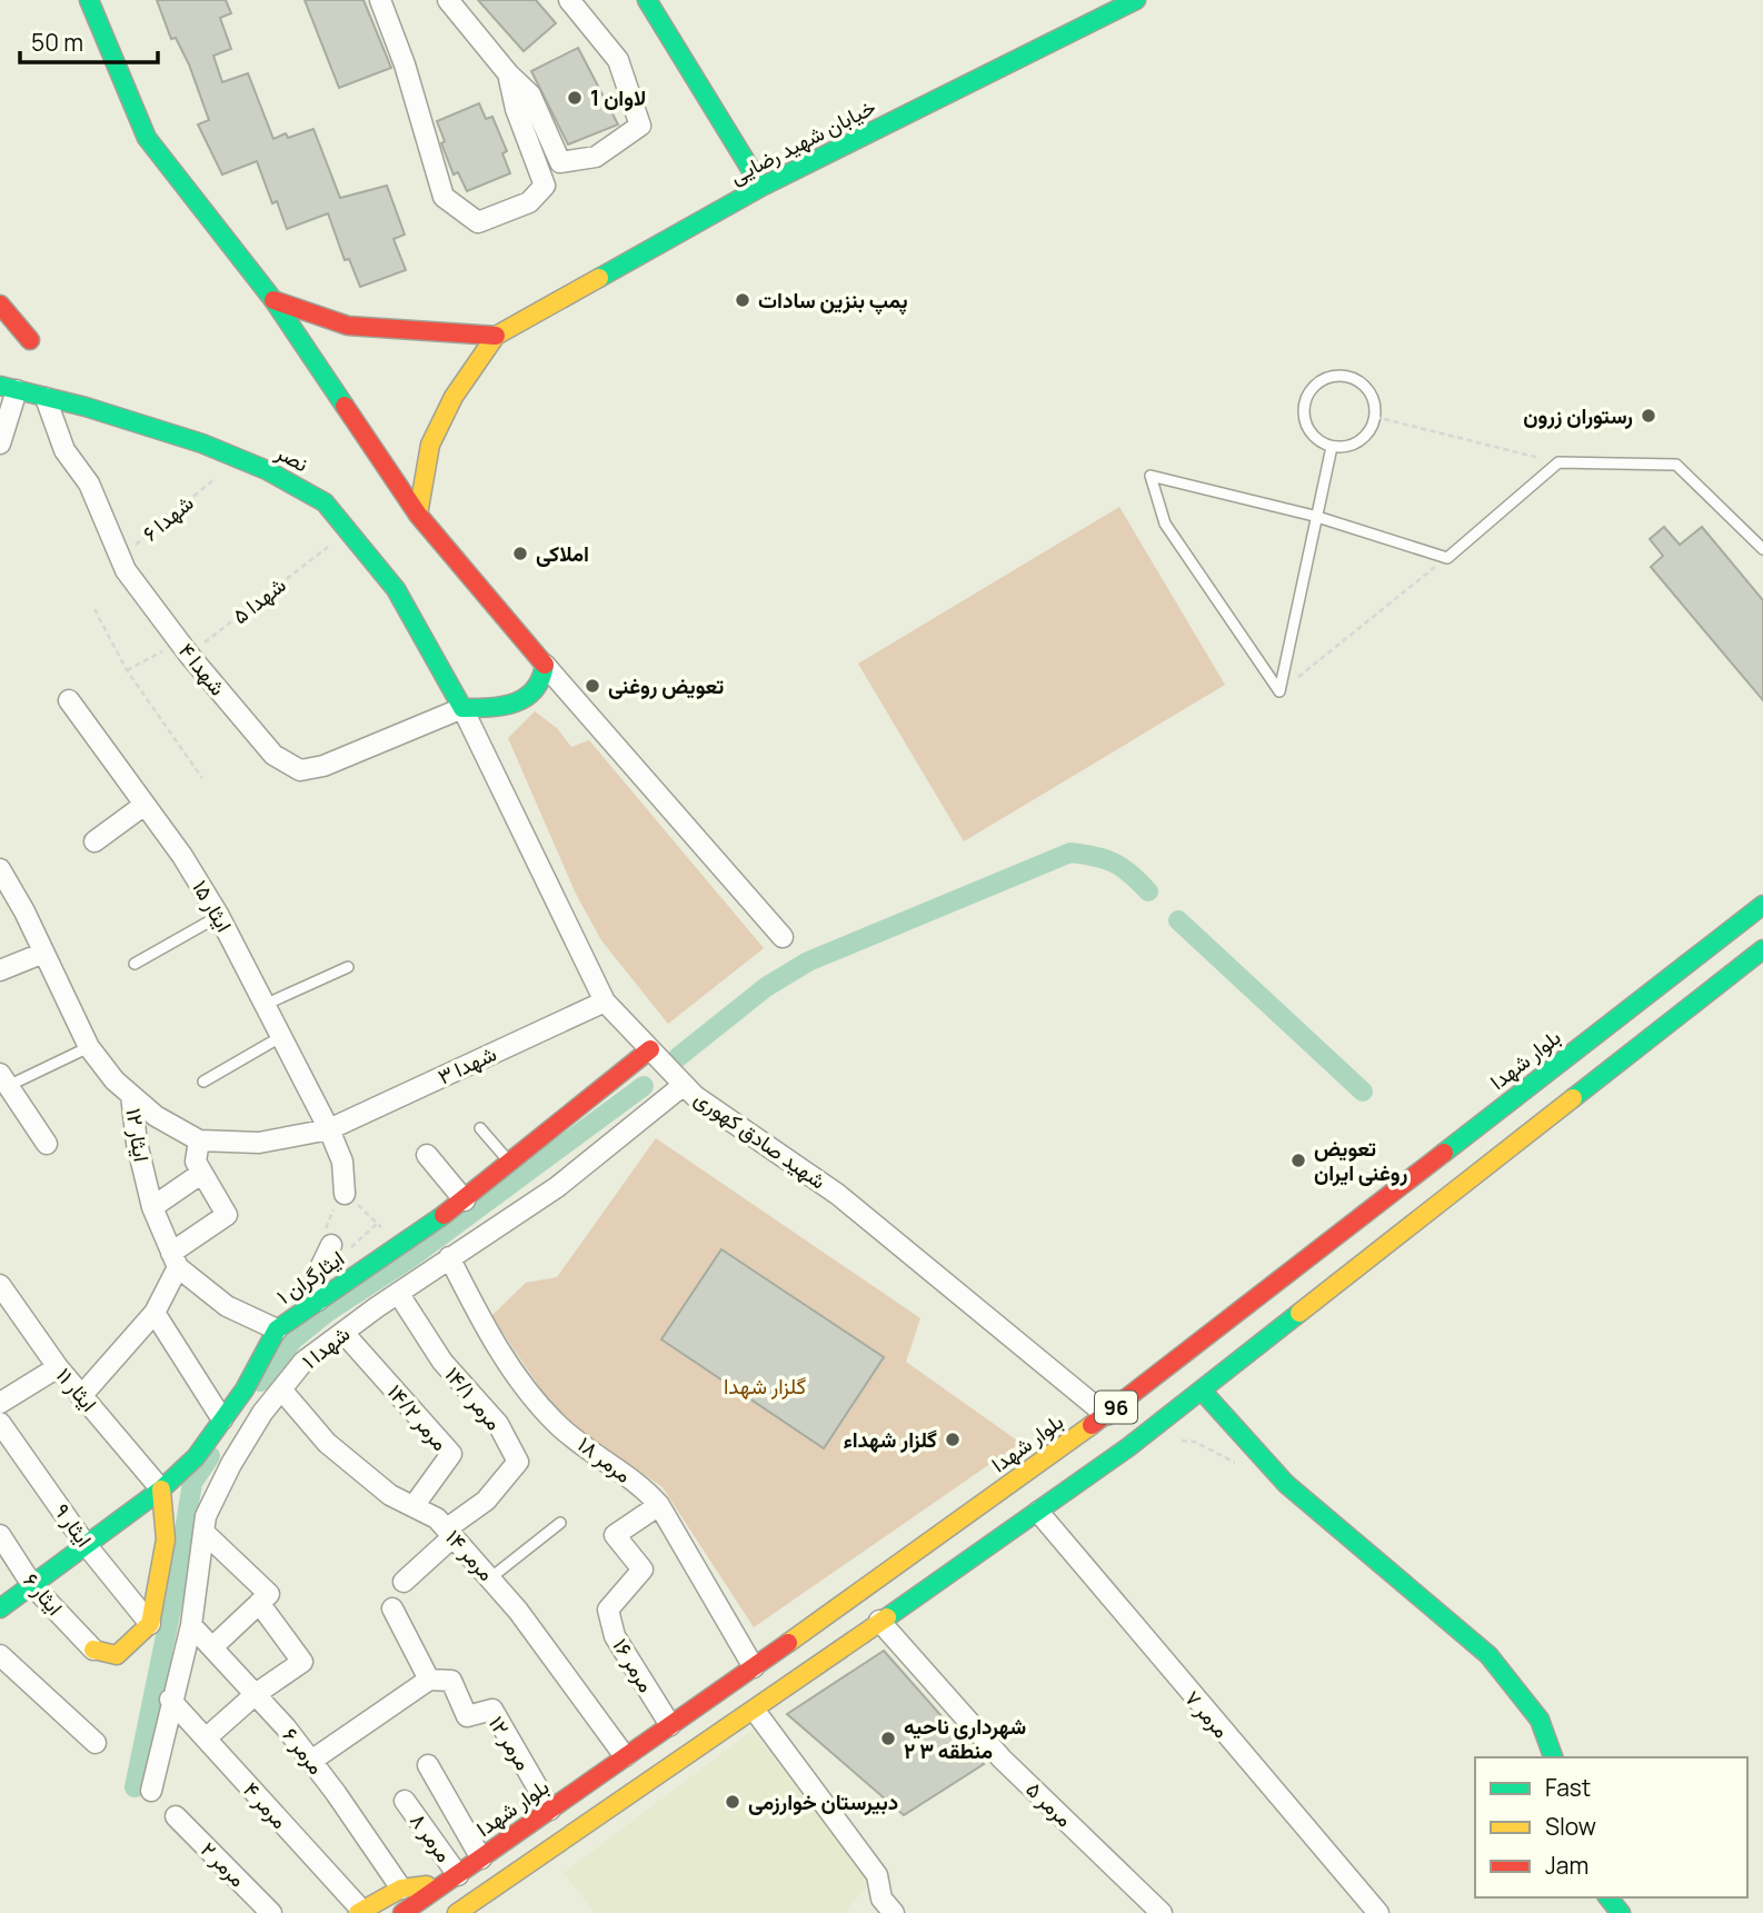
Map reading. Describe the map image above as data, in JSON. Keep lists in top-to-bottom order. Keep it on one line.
{"streets":{"main road":["خیابان شهید رضایی","نصر","بلوار شهدا","ایثارگران ۱","96"],"street":["شهدا ۴","ایثار ۱۵","شهدا ۳","ایثار ۱۲","شهید صادق کهوری","شهدا ۱","ایثار ۱۱","مرمر ۱۴/۱","مرمر ۱۴/۲","مرمر ۱۸","ایثار ۹","مرمر ۱۴","ایثار ۶","مرمر ۱۶","مرمر ۷","مرمر ۱۲","مرمر ۶","مرمر ۵","مرمر ۴","مرمر ۸","مرمر ۲"],"path":["شهدا ۶","شهدا ۵"]},"crossings":[["نصر","شهدا ۴"],["نصر","شهید صادق کهوری"],["شهدا ۶","شهدا ۴"],["شهدا ۵","شهدا ۴"],["شهدا ۴","شهید صادق کهوری"],["ایثار ۱۵","شهدا ۳"],["بلوار شهدا","شهید صادق کهوری"],["بلوار شهدا","96"],["بلوار شهدا","مرمر ۱۸"],["بلوار شهدا","مرمر ۱۴"],["بلوار شهدا","مرمر ۱۶"],["بلوار شهدا","مرمر ۱۲"],["بلوار شهدا","مرمر ۸"],["شهدا ۳","شهید صادق کهوری"],["ایثار ۱۲","ایثارگران ۱"],["شهید صادق کهوری","ایثارگران ۱"],["شهید صادق کهوری","شهدا ۱"],["ایثارگران ۱","ایثار ۱۱"],["ایثارگران ۱","ایثار ۹"],["ایثارگران ۱","ایثار ۶"],["شهدا ۱","مرمر ۱۴/۱"],["شهدا ۱","مرمر ۱۴/۲"],["شهدا ۱","مرمر ۱۸"],["شهدا ۱","مرمر ۱۴"],["شهدا ۱","مرمر ۶"],["شهدا ۱","مرمر ۴"],["مرمر ۱۴/۱","مرمر ۱۴"],["96","مرمر ۷"],["96","مرمر ۶"],["96","مرمر ۵"],["96","مرمر ۴"],["96","مرمر ۸"],["مرمر ۱۴/۲","مرمر ۱۴"],["مرمر ۱۸","مرمر ۱۶"]],"parks":["گلزار شهدا"],"places":["لاوان 1","پمپ بنزین سادات","رستوران زرون","املاکی","تعویض روغنی","تعویض روغنی ایران","گلزار شهداء","شهرداری ناحیه ۲ منطقه ۳","دبیرستان خوارزمی"],"legend":["Fast","Slow","Jam"],"scale_bar":"50 m"}
